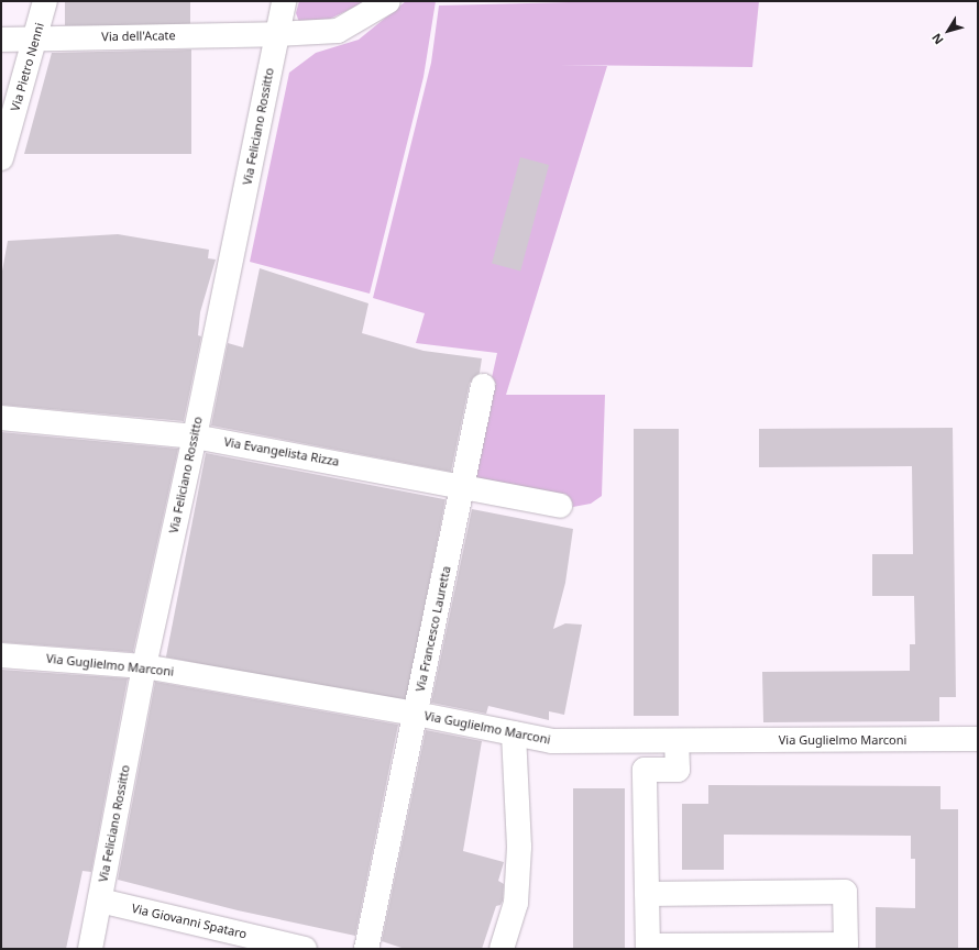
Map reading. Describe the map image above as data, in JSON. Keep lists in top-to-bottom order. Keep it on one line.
{"streets":{"street":["Via dell'Acate","Via Pietro Nenni","Via Feliciano Rossitto","Via Evangelista Rizza","Via Francesco Lauretta","Via Guglielmo Marconi","Via Giovanni Spataro"]},"crossings":[["Via dell'Acate","Via Pietro Nenni"],["Via dell'Acate","Via Feliciano Rossitto"],["Via Feliciano Rossitto","Via Evangelista Rizza"],["Via Feliciano Rossitto","Via Guglielmo Marconi"],["Via Feliciano Rossitto","Via Giovanni Spataro"],["Via Evangelista Rizza","Via Francesco Lauretta"],["Via Francesco Lauretta","Via Guglielmo Marconi"]],"north":"bottom left"}
